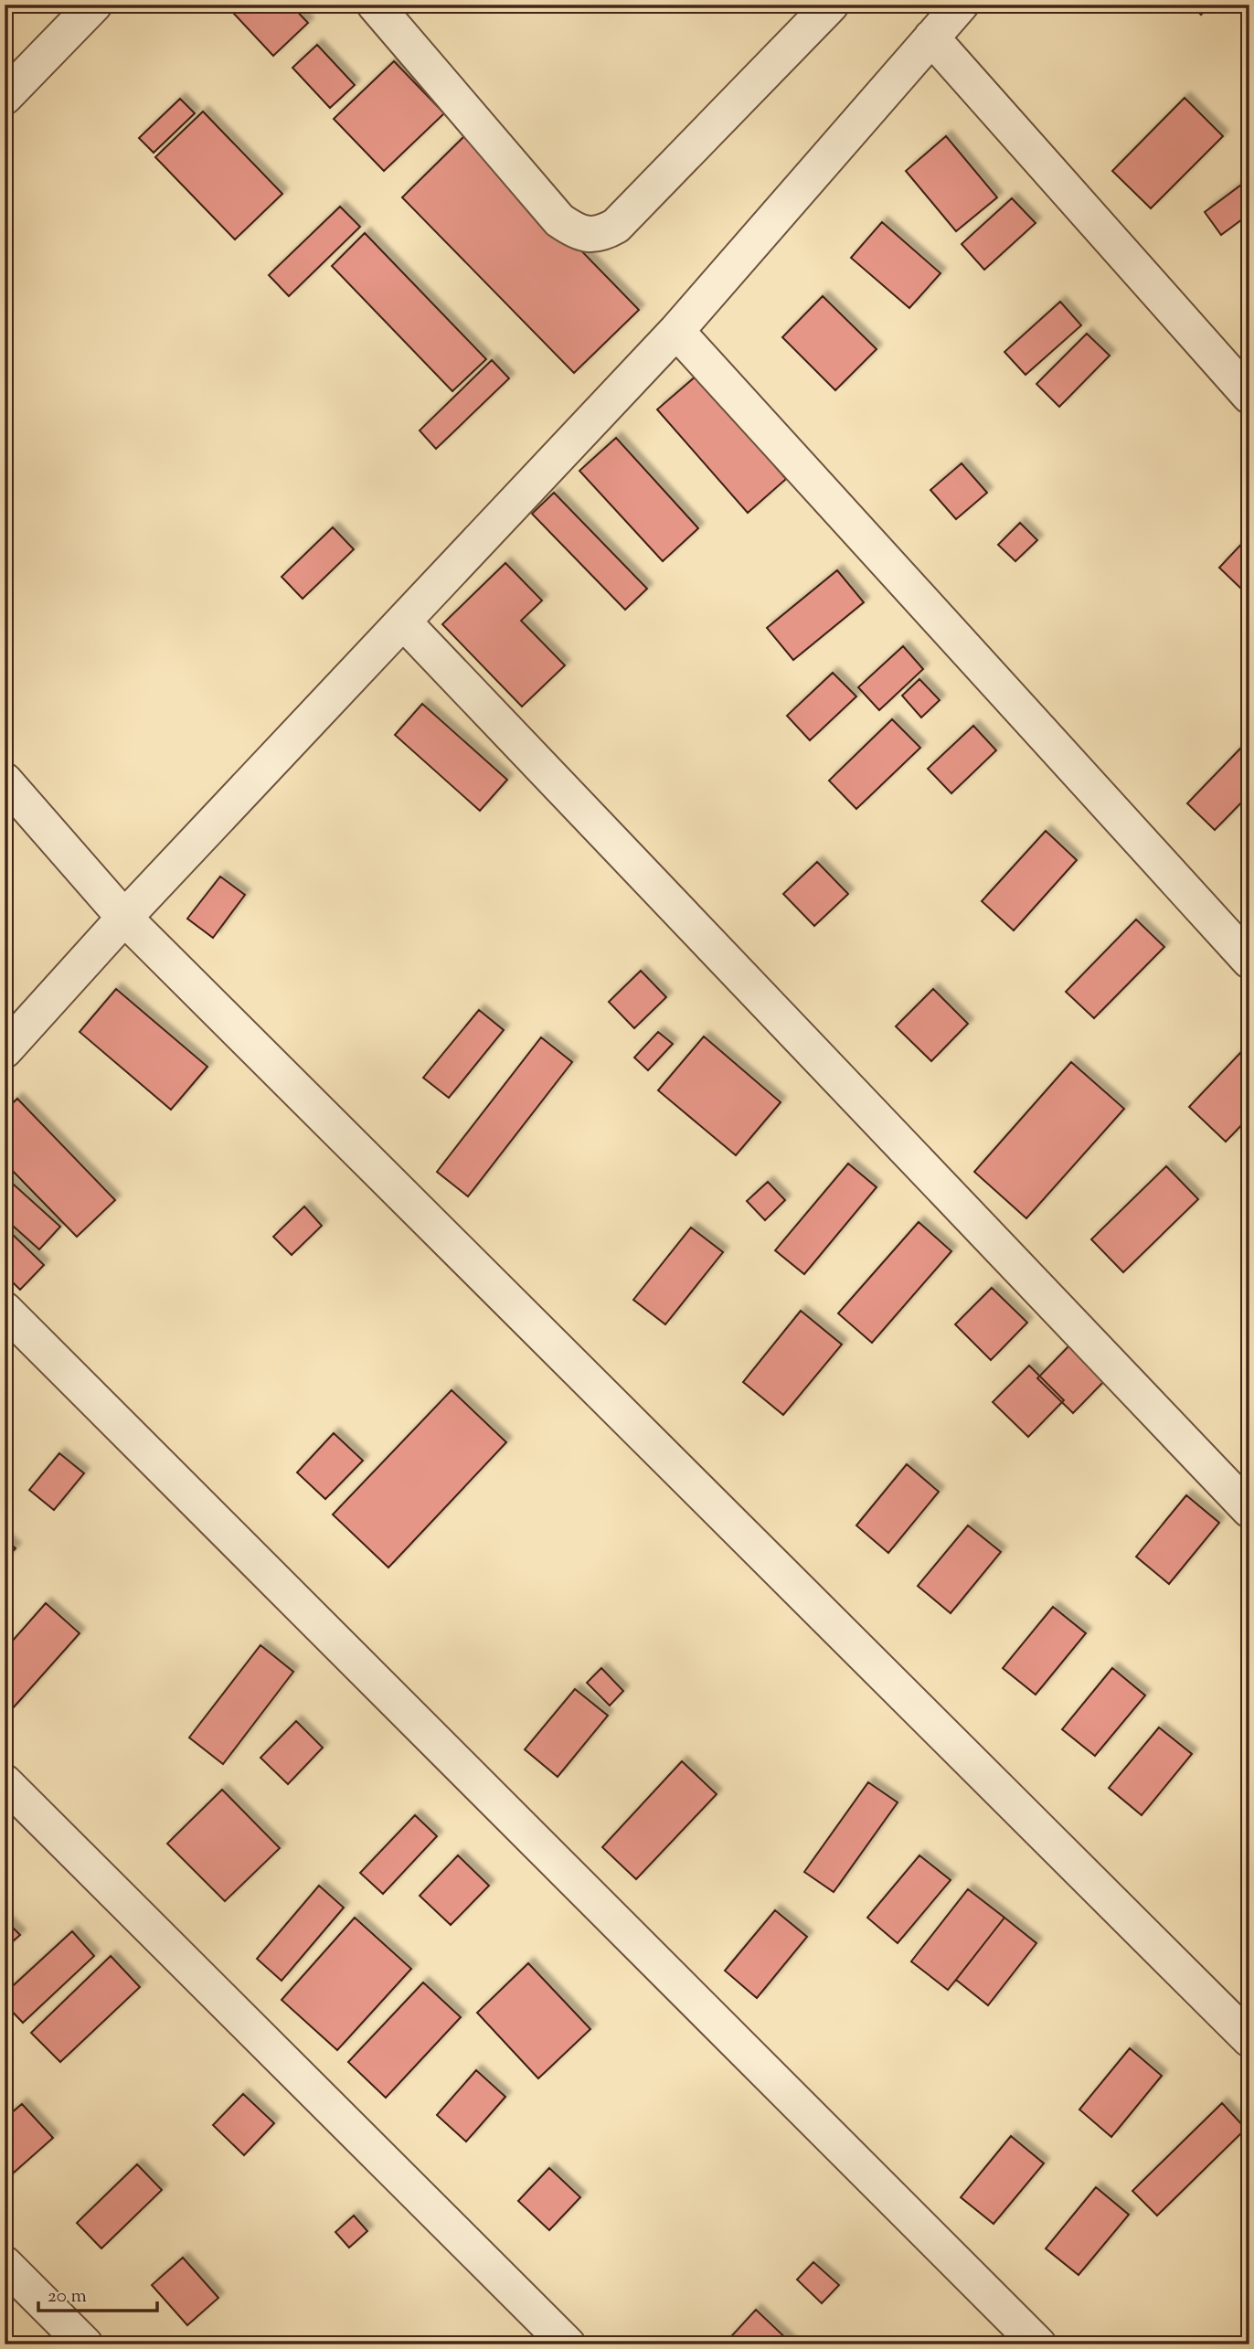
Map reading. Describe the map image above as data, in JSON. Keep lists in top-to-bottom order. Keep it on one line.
{"scale_bar":"20 m"}
